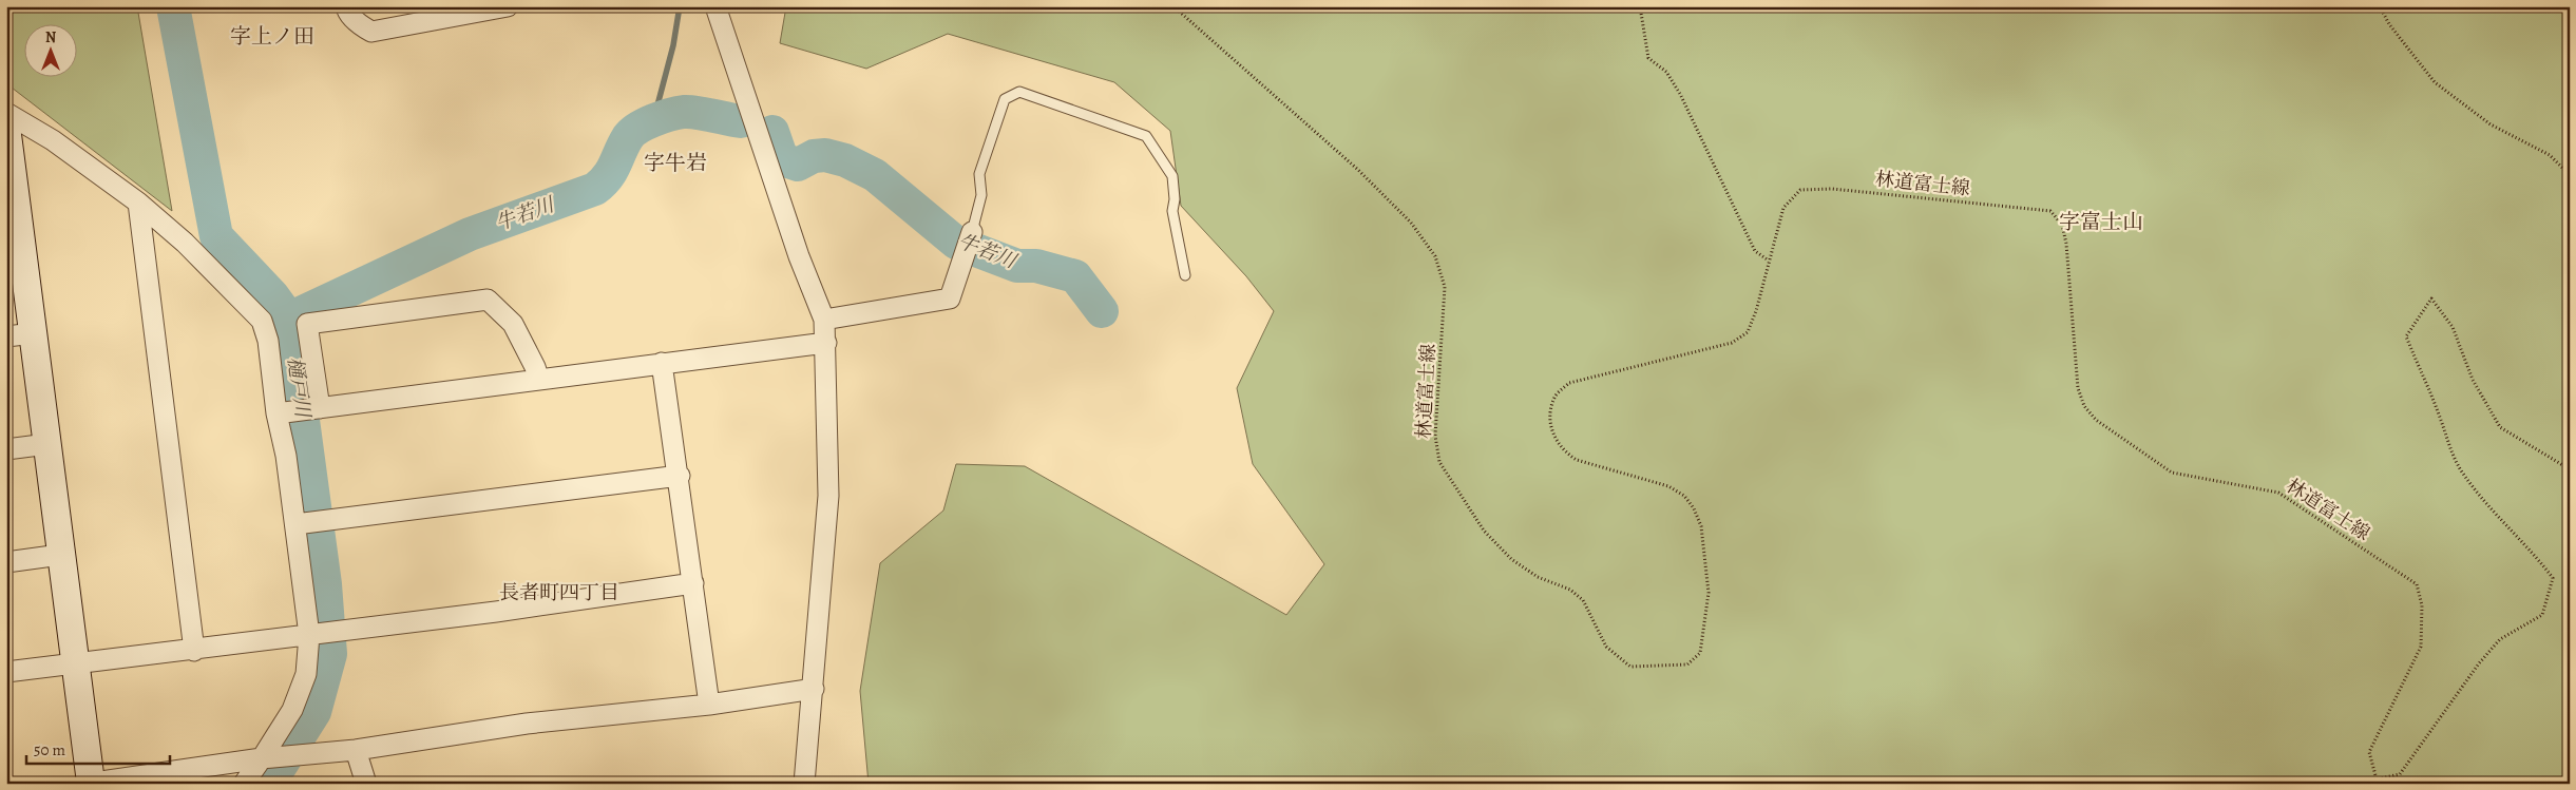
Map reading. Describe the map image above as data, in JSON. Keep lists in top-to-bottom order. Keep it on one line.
{"streets":{"path":["林道富士線"]},"districts":["字上ノ田","字牛岩","字富士山","長者町四丁目"],"water":["牛若川","樋戸川"],"scale_bar":"50 m","north":"top"}
